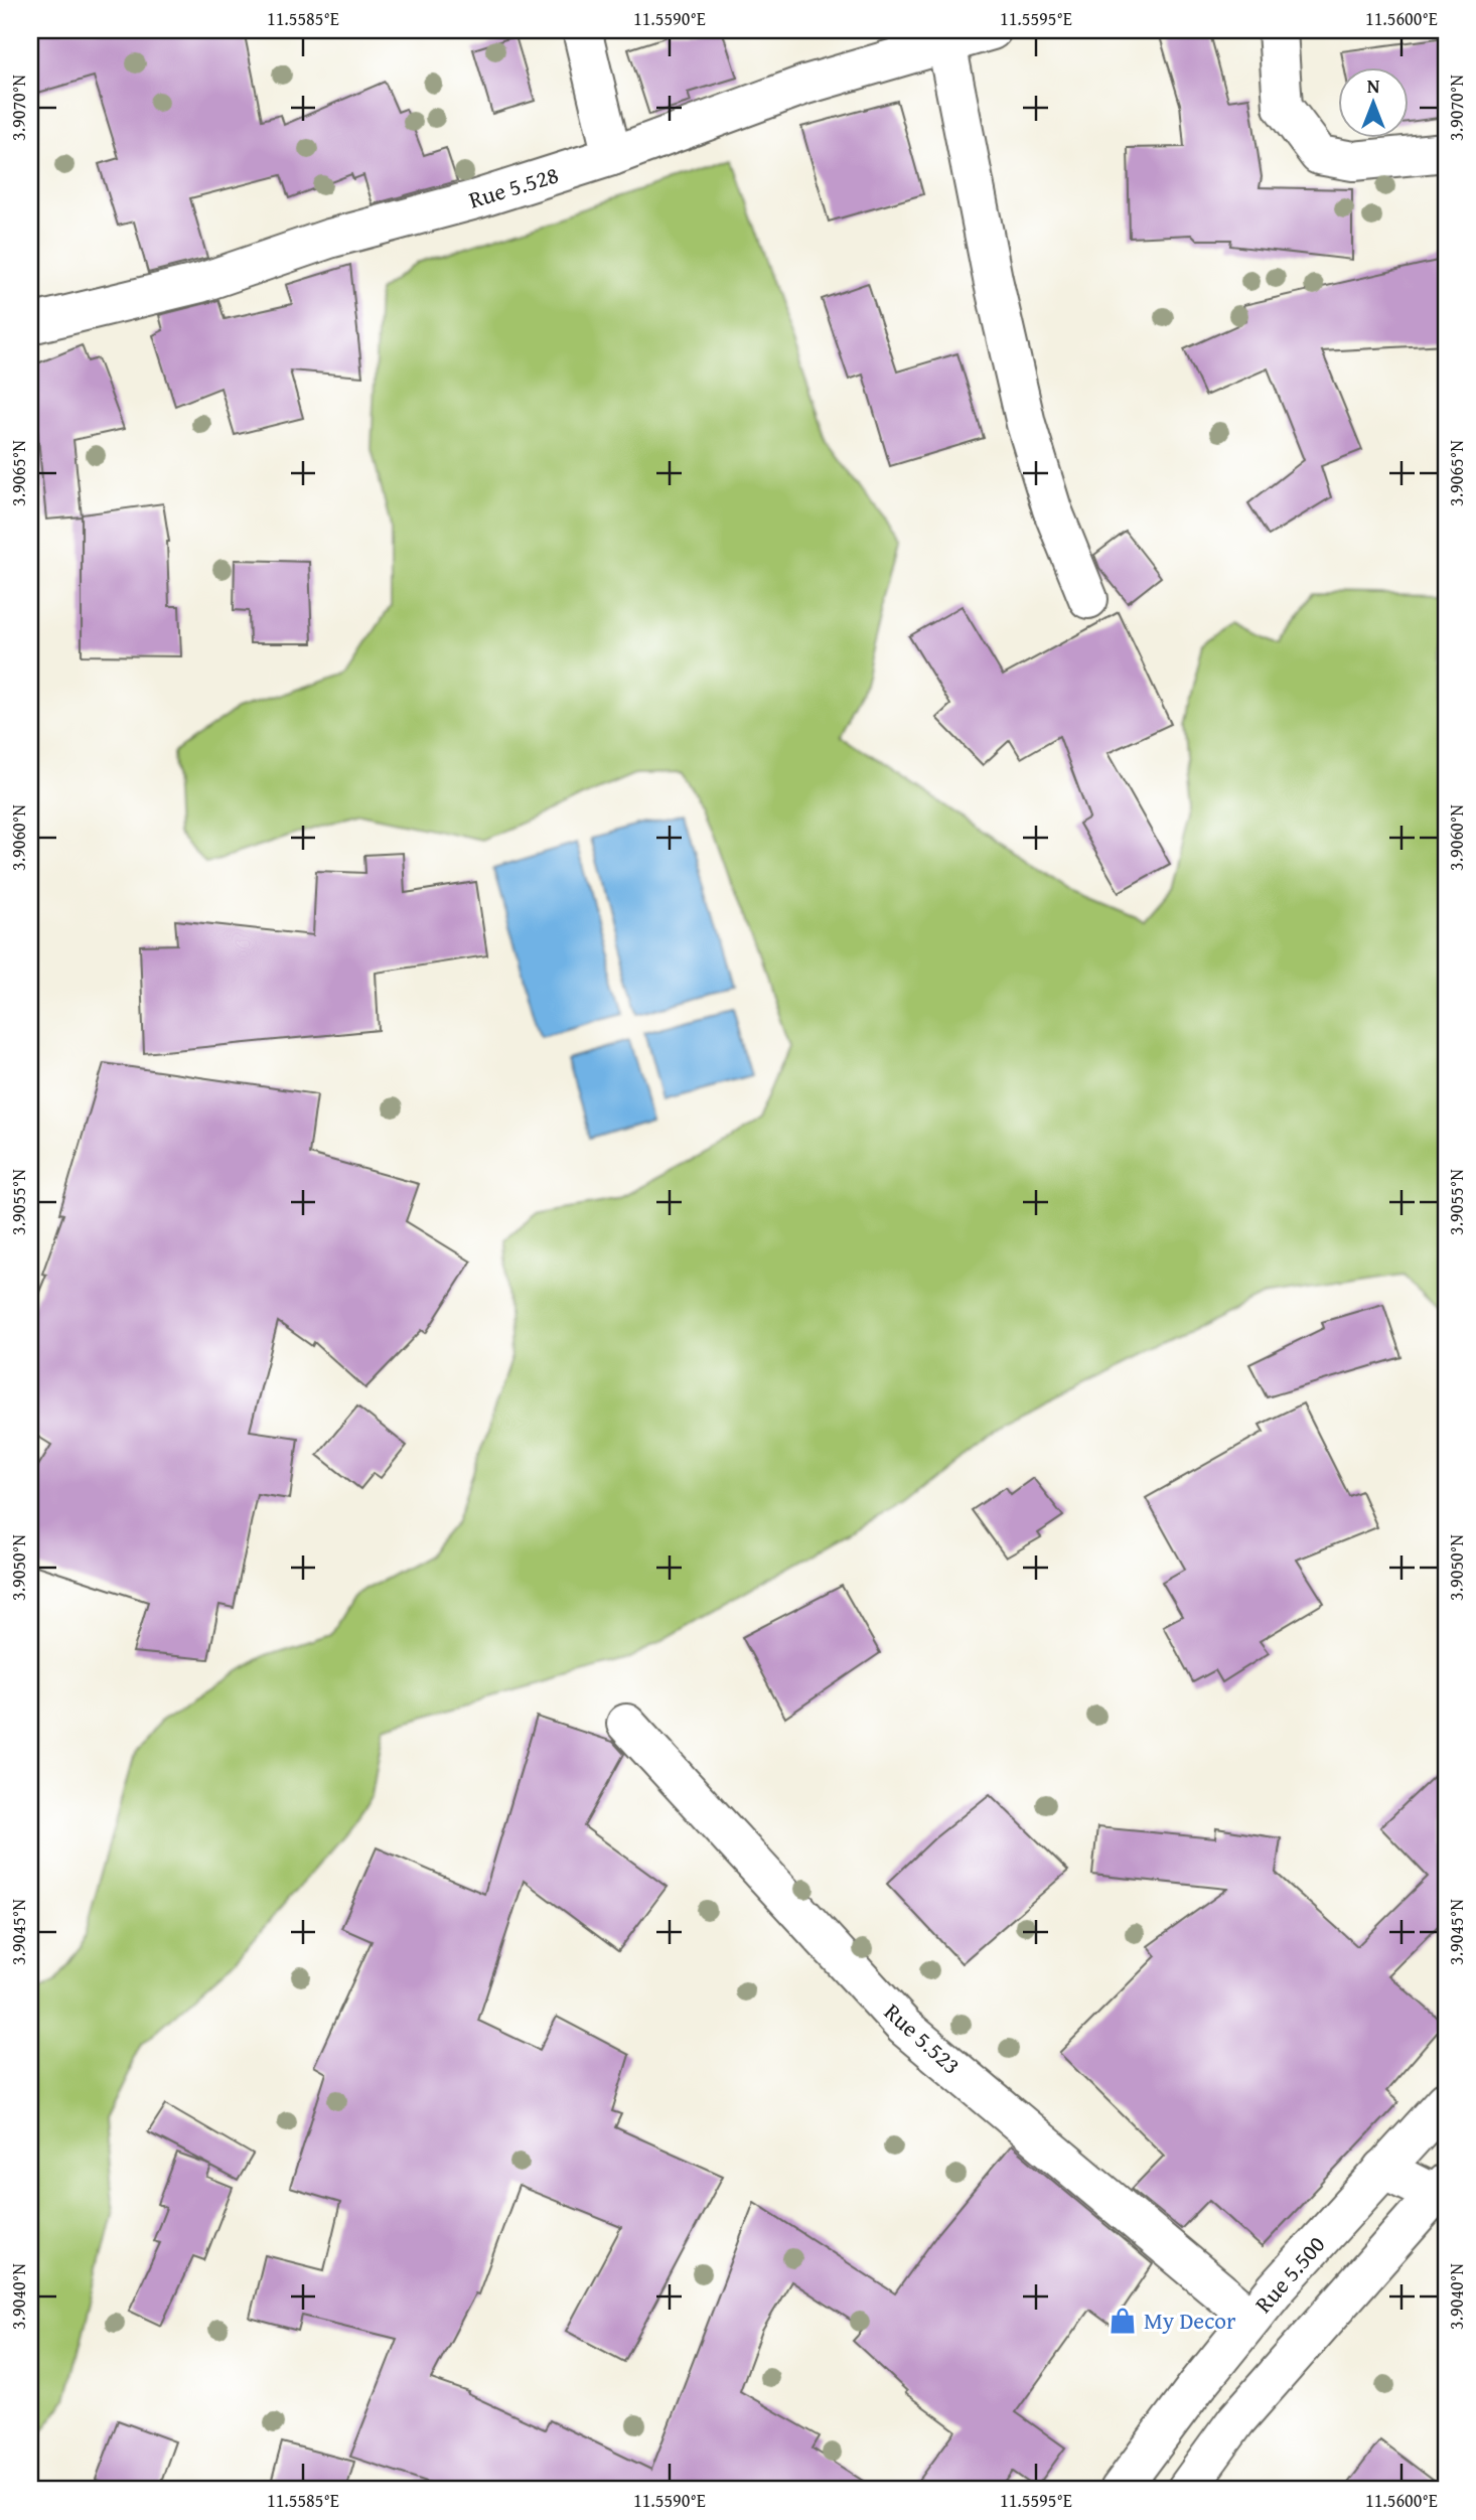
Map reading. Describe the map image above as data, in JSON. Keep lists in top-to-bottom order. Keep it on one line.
{"streets":{"street":["Rue 5.528","Rue 5.523","Rue 5.500"]},"crossings":[["Rue 5.523","Rue 5.500"]],"places":{"shop":["My Decor"]},"north":"top","coordinates":["11.5585°E","11.5590°E","11.5595°E","11.5600°E","3.9070°N","3.9065°N","3.9060°N","3.9055°N","3.9050°N","3.9045°N","3.9040°N"]}
